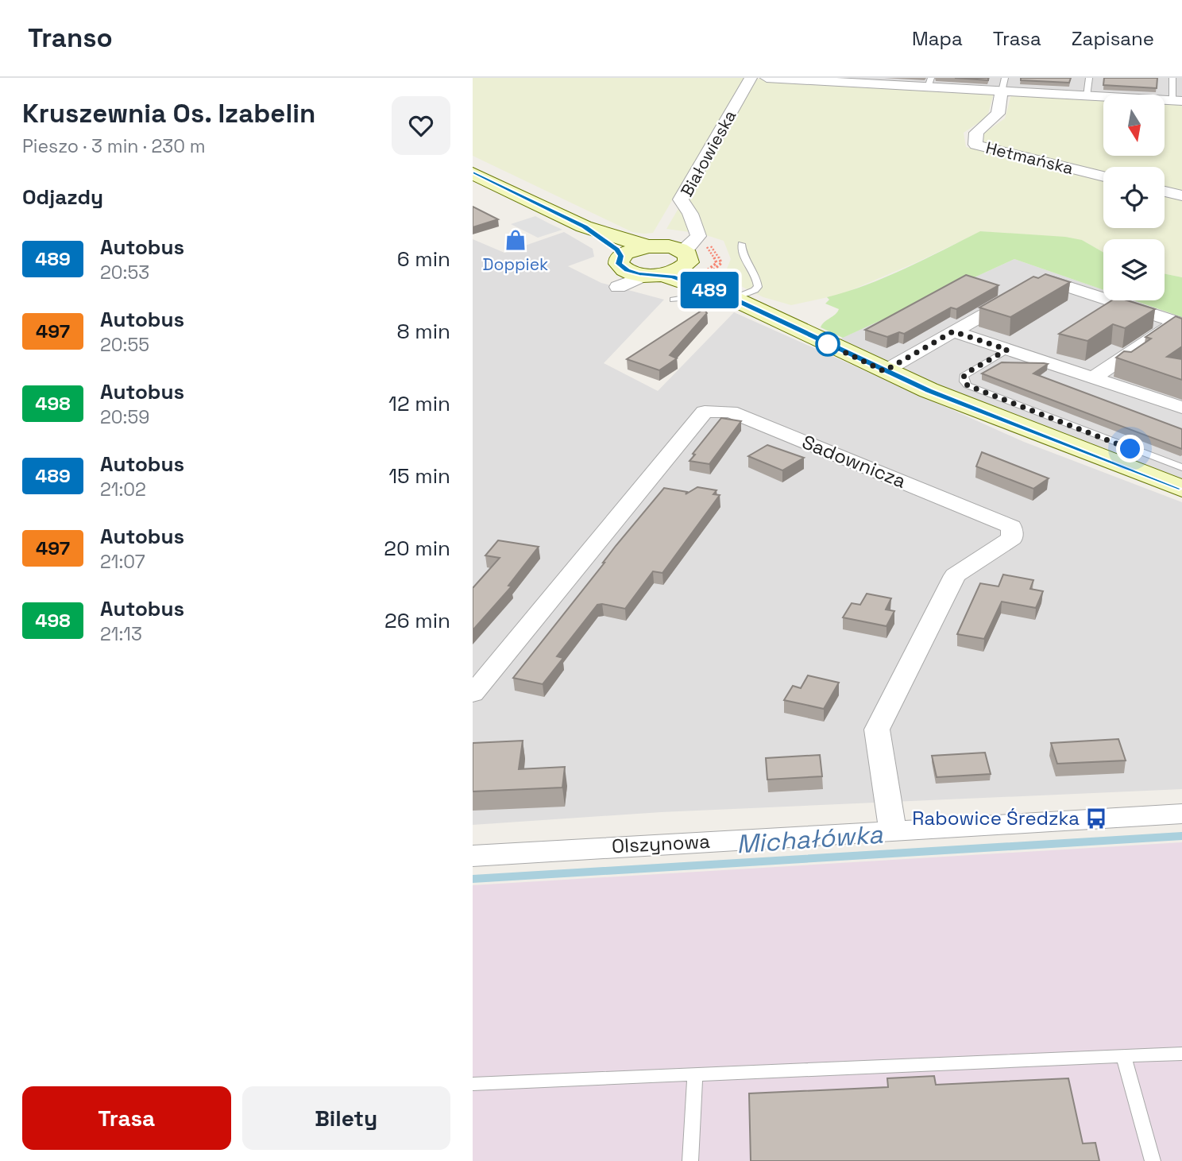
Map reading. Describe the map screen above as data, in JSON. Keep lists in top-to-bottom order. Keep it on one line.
{"streets":{"street":["Białowieska","Hetmańska","Sadownicza","Olszynowa"]},"crossings":[["Sadownicza","Olszynowa"]],"water":["Michałówka"],"places":{"shop":["Doppiek"],"bus stop":["Rabowice Średzka"]},"lines":["bus line 489"],"north":"bottom","page":{"header":"Transo","nav":["Mapa","Trasa","Zapisane"],"heading":[["Kruszewnia Os. Izabelin","Pieszo · 3 min · 230 m"],"Odjazdy"],"on_map":"489","list":[{"mark":"489","name":"Autobus","note":"20:53","value":"6 min"},{"mark":"497","name":"Autobus","note":"20:55","value":"8 min"},{"mark":"498","name":"Autobus","note":"20:59","value":"12 min"},{"mark":"489","name":"Autobus","note":"21:02","value":"15 min"},{"mark":"497","name":"Autobus","note":"21:07","value":"20 min"},{"mark":"498","name":"Autobus","note":"21:13","value":"26 min"}],"buttons":["Trasa","Bilety"]}}
